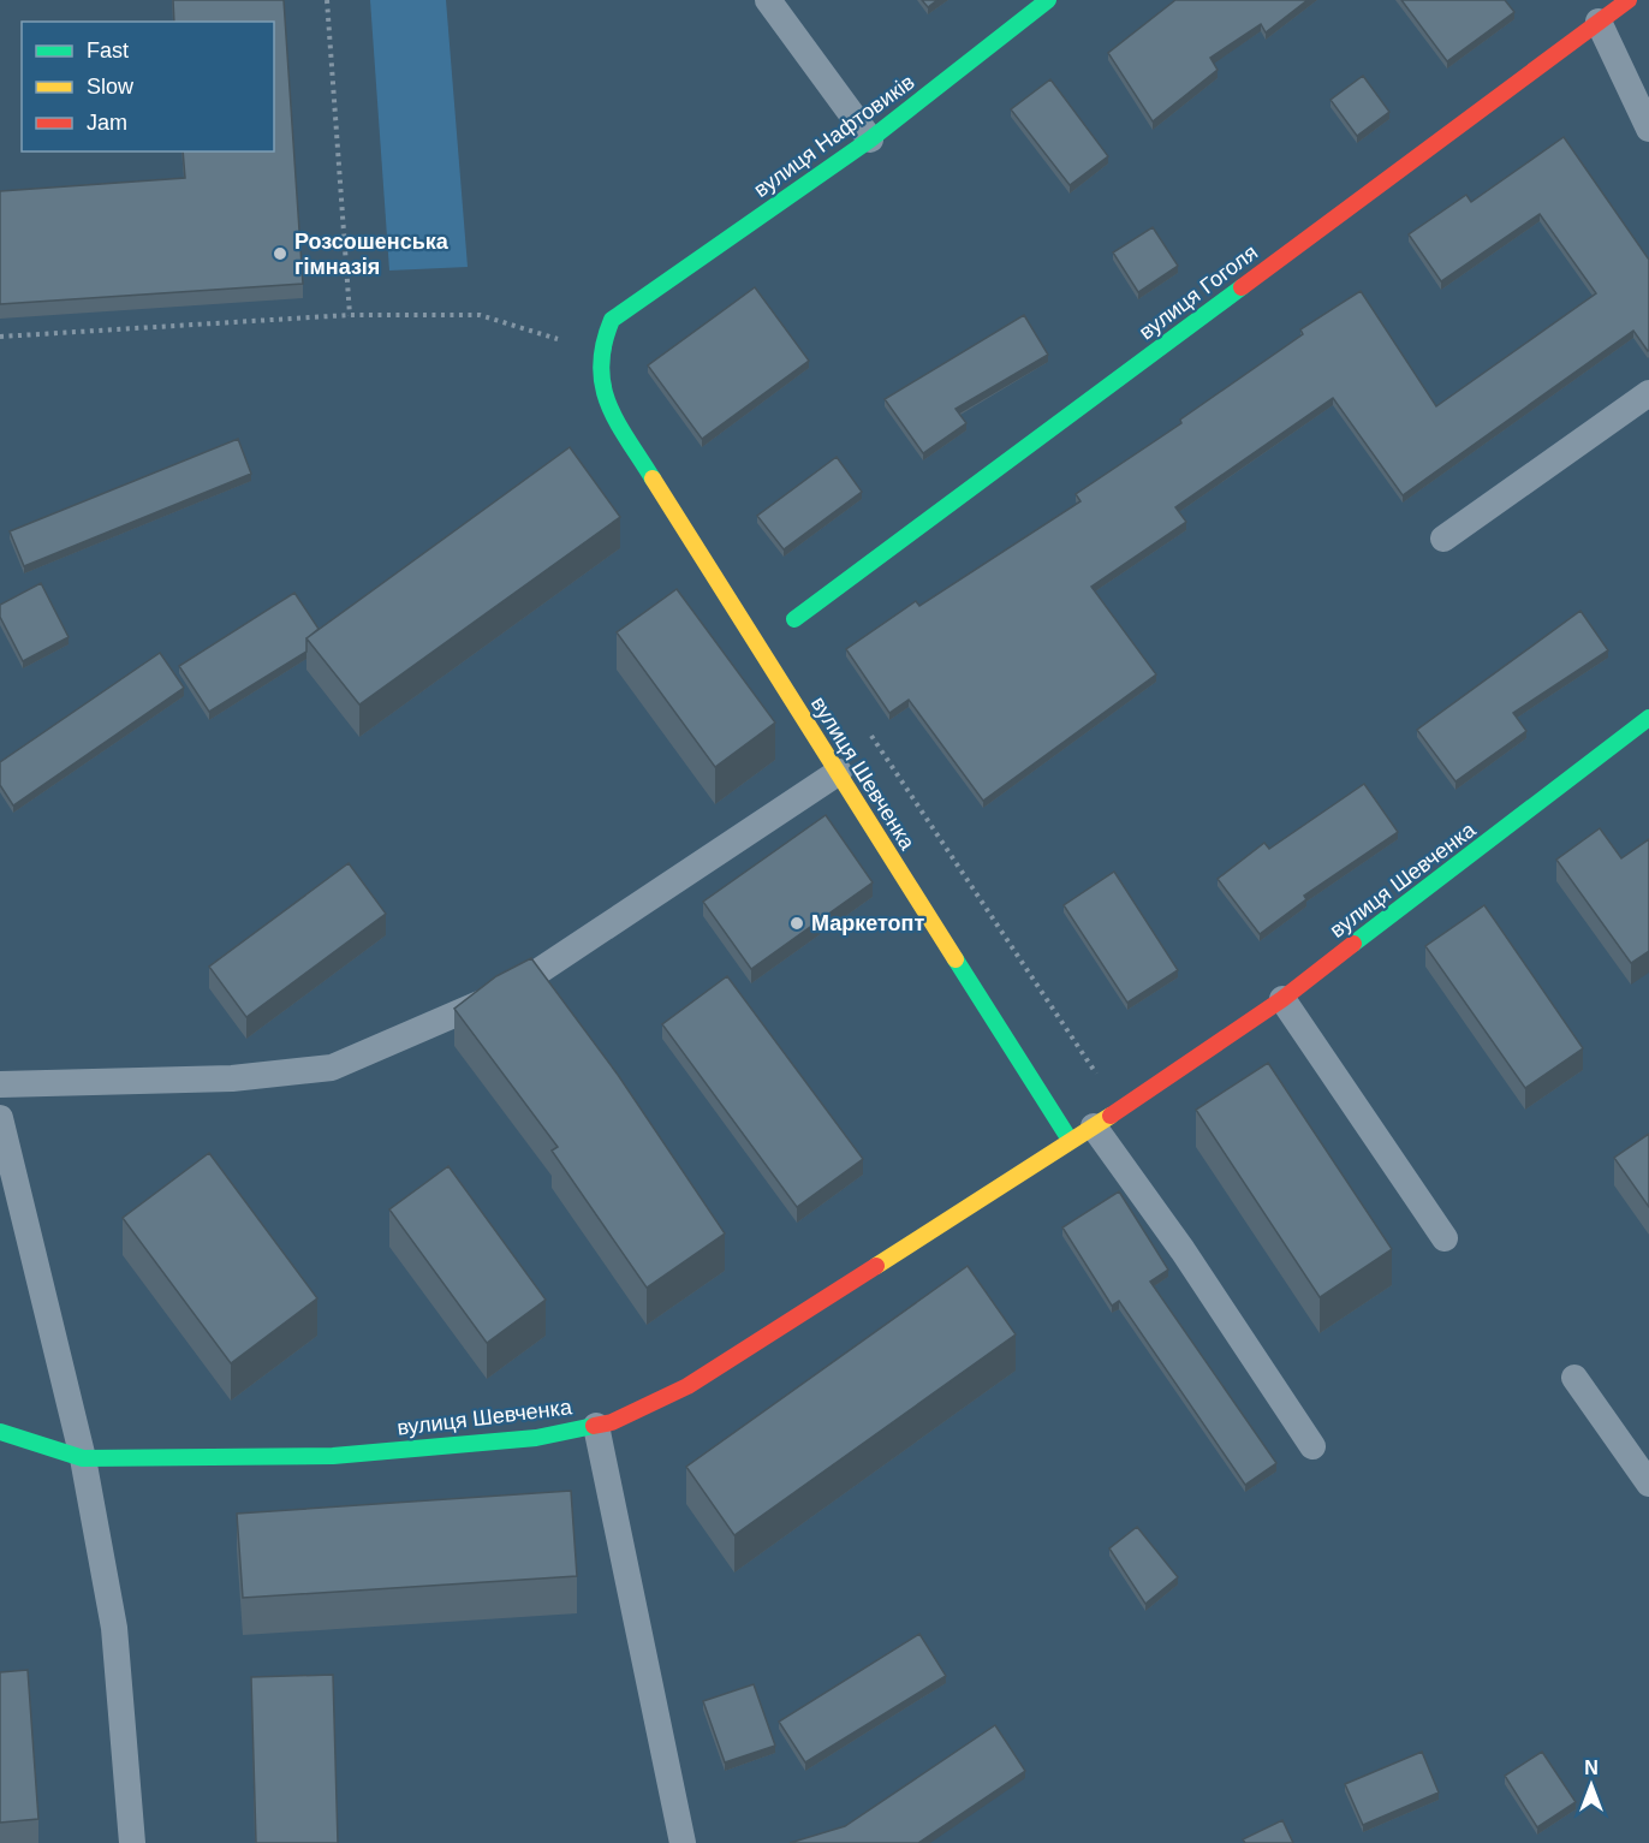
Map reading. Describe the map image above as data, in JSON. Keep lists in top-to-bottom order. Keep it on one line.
{"streets":{"street":["вулиця Нафтовиків","вулиця Гоголя","вулиця Шевченка"]},"crossings":[["вулиця Нафтовиків","вулиця Шевченка"]],"places":["Розсошенська гімназія","Маркетопт"],"legend":["Fast","Slow","Jam"],"north":"top"}
